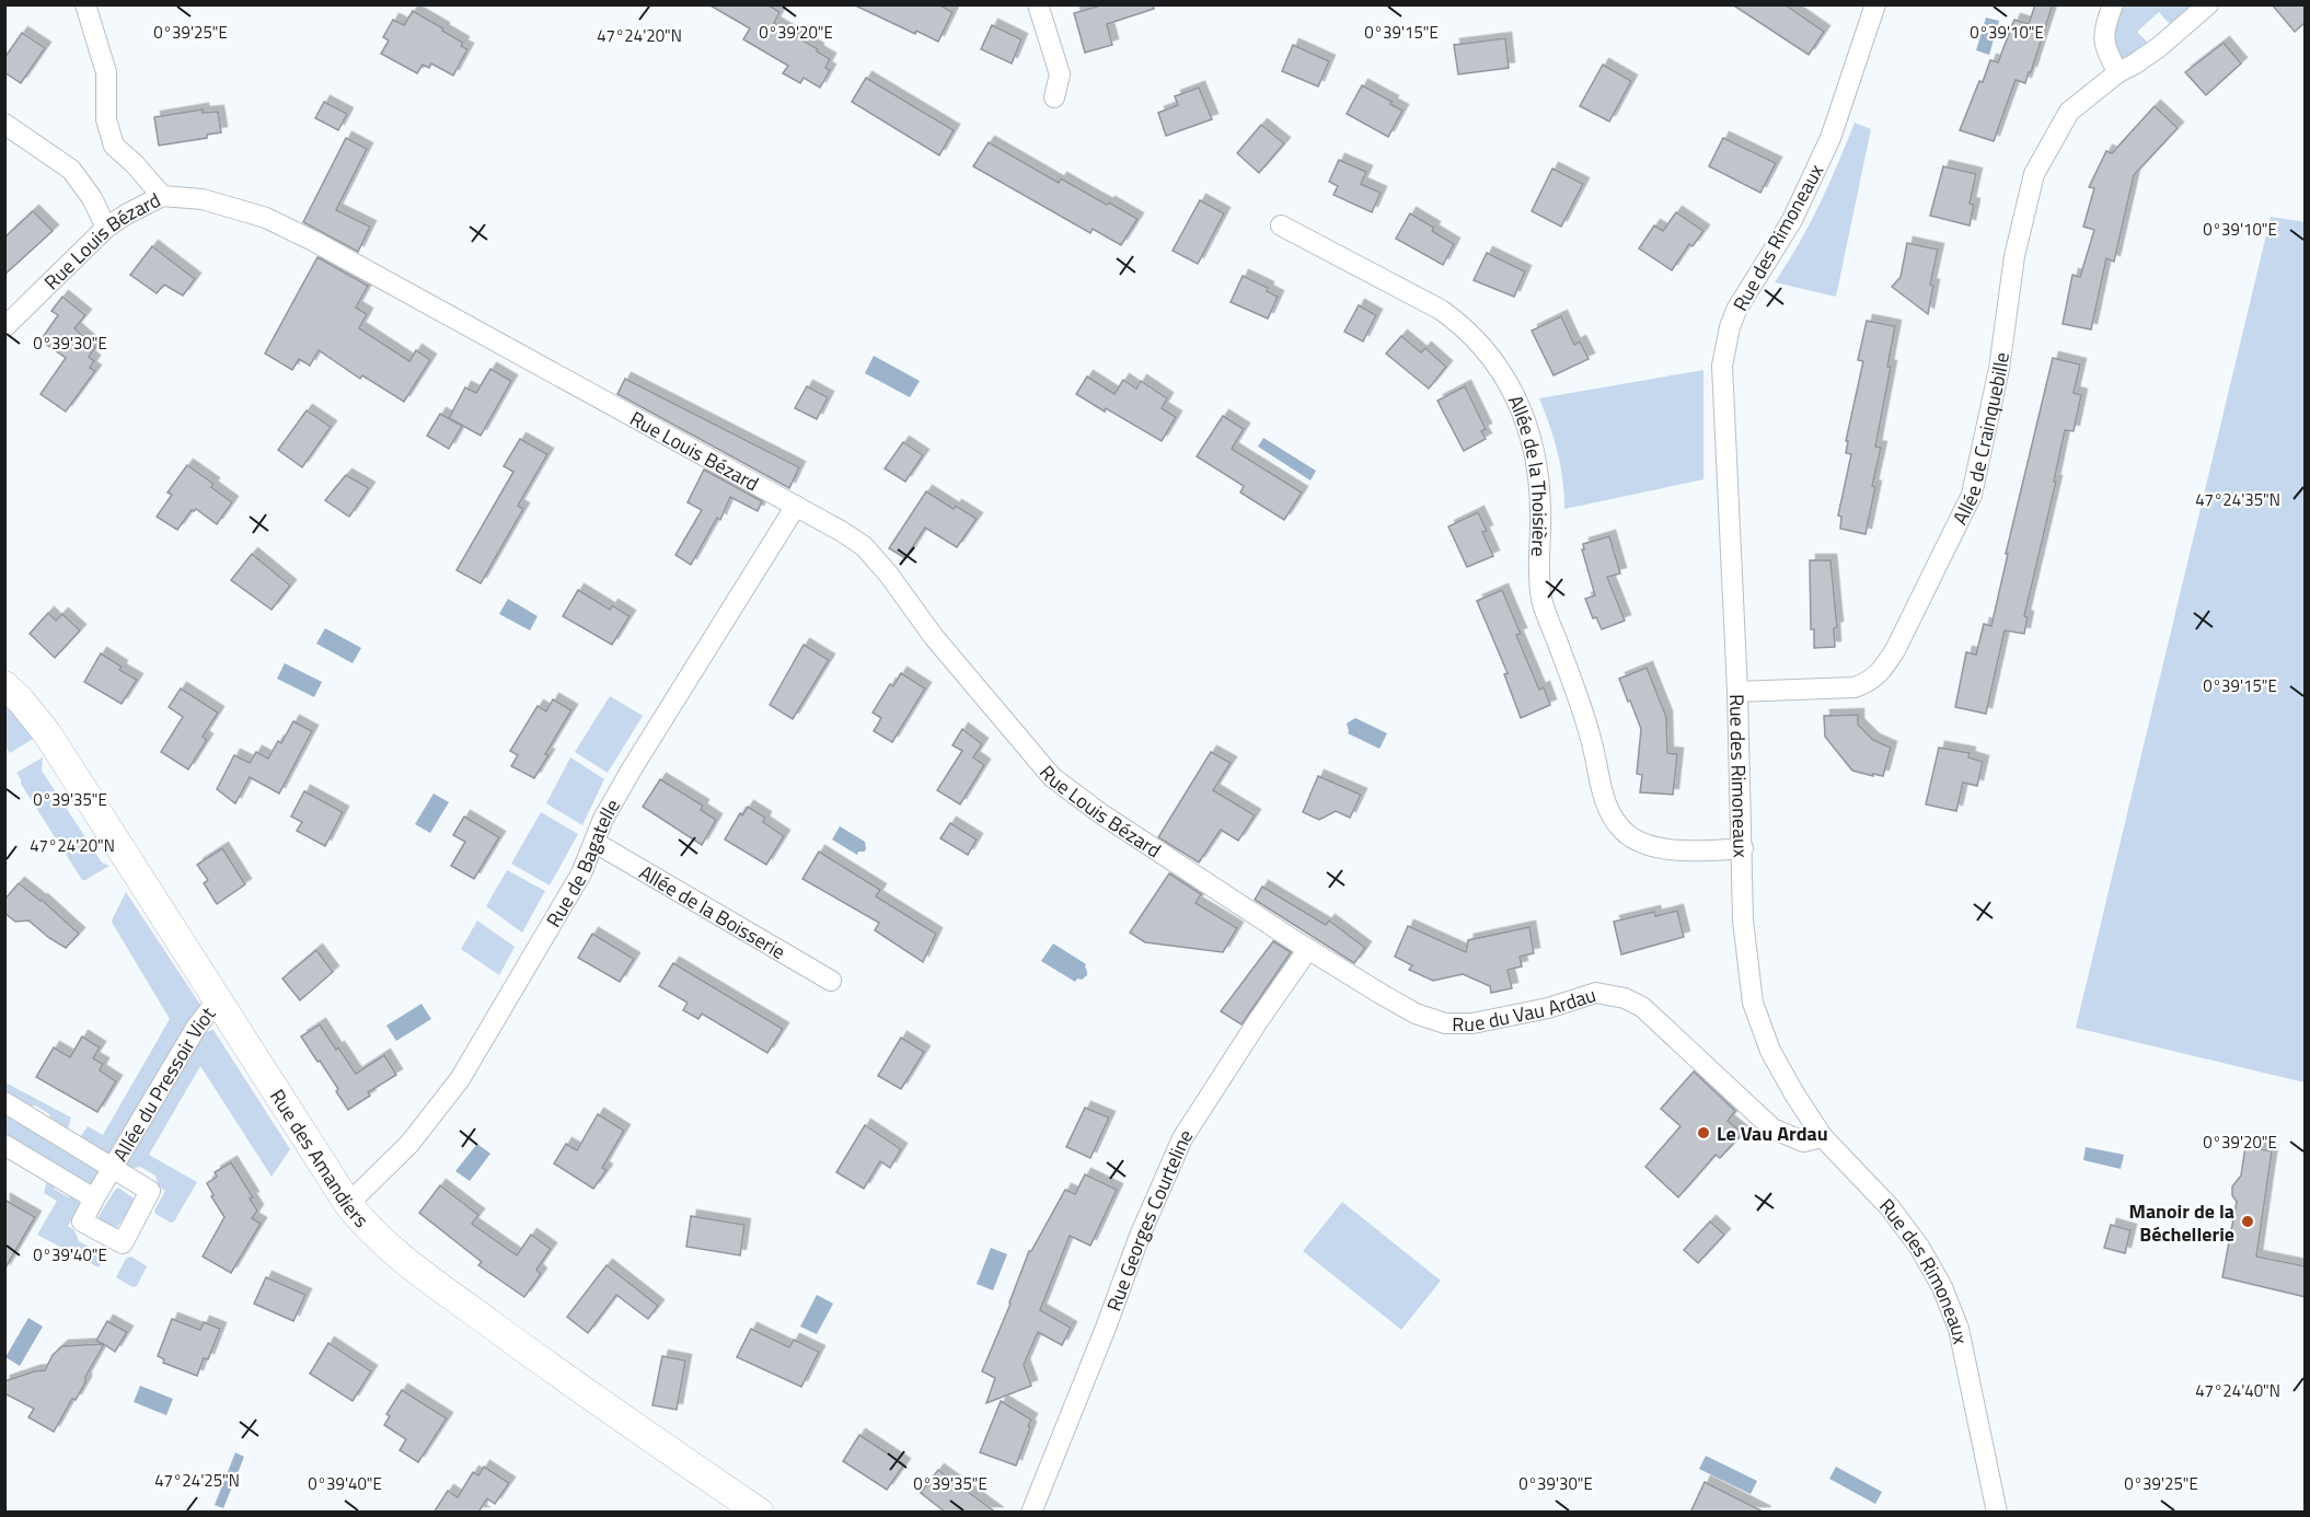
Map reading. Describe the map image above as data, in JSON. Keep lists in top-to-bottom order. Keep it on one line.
{"streets":{"street":["Rue des Rimoneaux","Rue Louis Bézard","Allée de Crainquebille","Allée de la Thoisière","Rue de Bagatelle","Allée de la Boisserie","Rue du Vau Ardau","Allée du Pressoir Viot","Rue des Amandiers","Rue Georges Courteline"]},"crossings":[["Rue des Rimoneaux","Allée de Crainquebille"],["Rue des Rimoneaux","Allée de la Thoisière"],["Rue des Rimoneaux","Rue du Vau Ardau"],["Rue Louis Bézard","Rue de Bagatelle"],["Rue Louis Bézard","Rue du Vau Ardau"],["Rue Louis Bézard","Rue Georges Courteline"],["Rue de Bagatelle","Allée de la Boisserie"],["Rue de Bagatelle","Rue des Amandiers"],["Rue du Vau Ardau","Rue Georges Courteline"],["Allée du Pressoir Viot","Rue des Amandiers"]],"places":["Le Vau Ardau","Manoir de la Béchellerie"],"coordinates":["0°39'25\"E","0°39'15\"E","0°39'20\"E","0°39'10\"E","47°24'20\"N","0°39'30\"E","47°24'35\"N","0°39'35\"E","0°39'40\"E","47°24'40\"N","47°24'25\"N"]}
